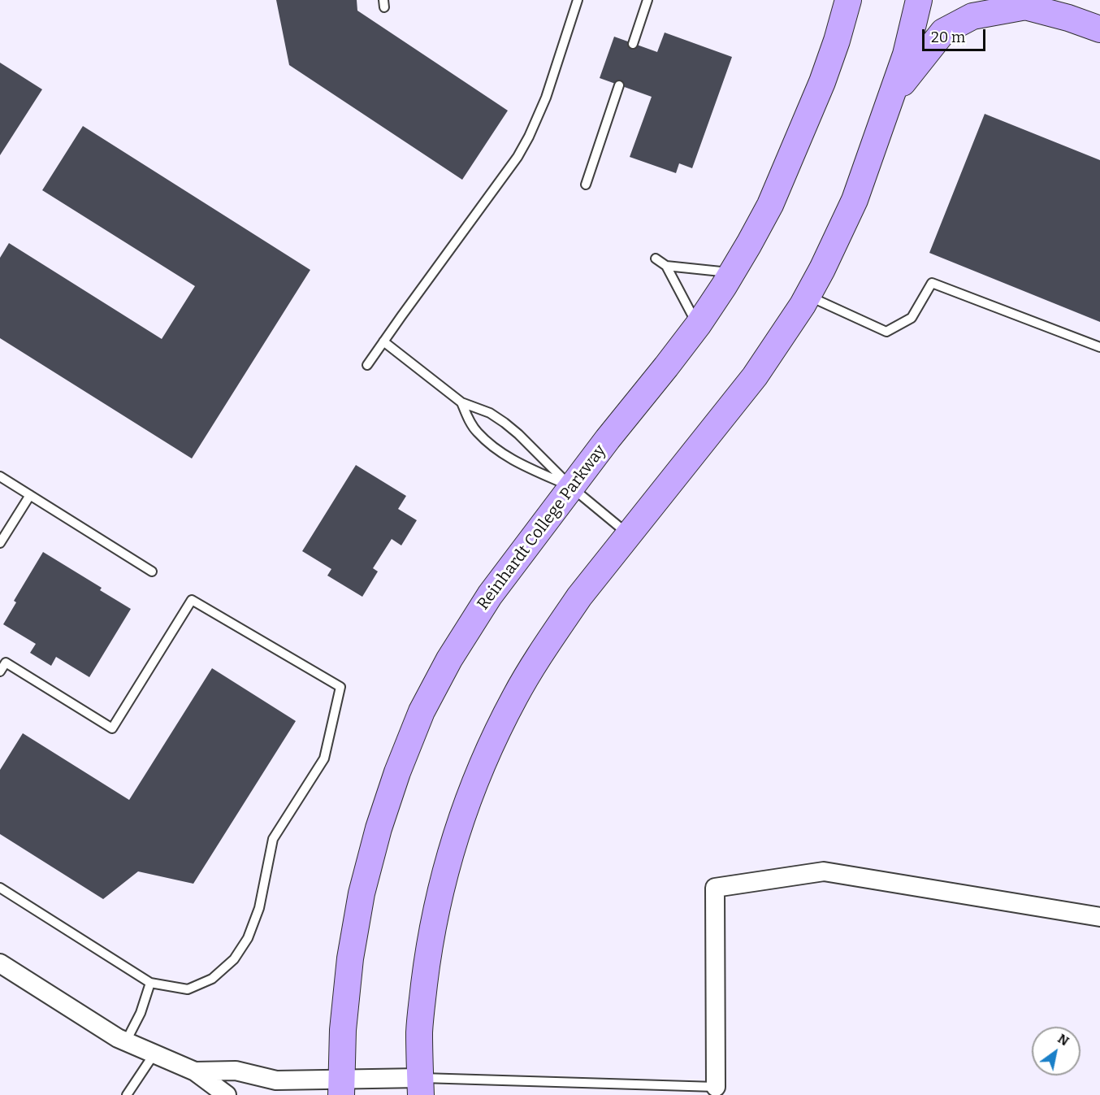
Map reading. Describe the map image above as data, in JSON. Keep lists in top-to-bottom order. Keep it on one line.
{"streets":{"street":["Reinhardt College Parkway"]},"scale_bar":"20 m","north":"top right"}
